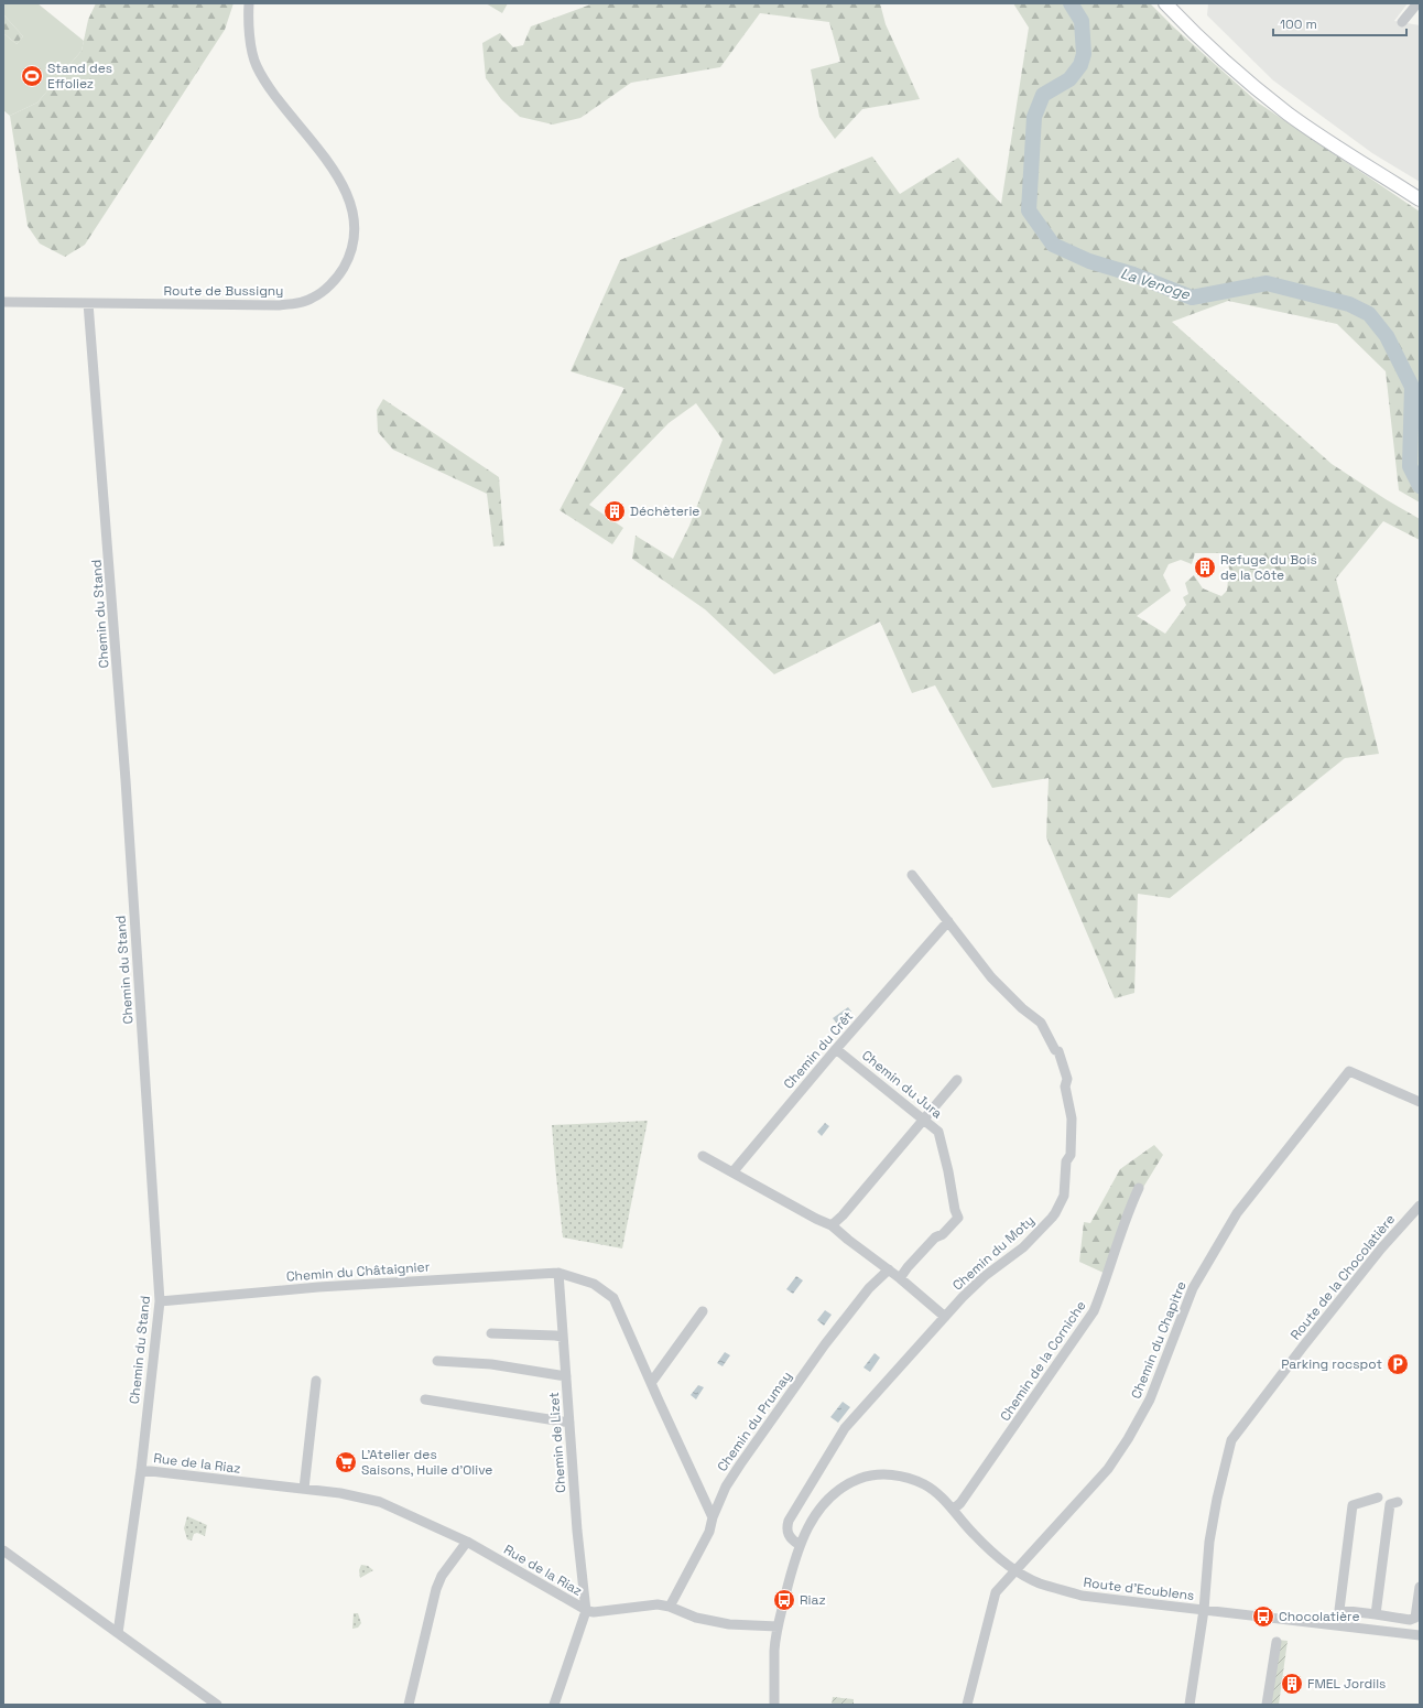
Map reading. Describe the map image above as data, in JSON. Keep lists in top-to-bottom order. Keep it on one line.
{"streets":{"street":["Route de Bussigny","Chemin du Stand","Chemin du Crêt","Chemin du Jura","Chemin du Moty","Chemin du Châtaignier","Route de la Chocolatière","Chemin du Chapitre","Chemin de la Corniche","Chemin du Prumay","Chemin de Lizet","Rue de la Riaz","Route d'Ecublens"]},"crossings":[["Route de Bussigny","Chemin du Stand"],["Chemin du Stand","Chemin du Châtaignier"],["Chemin du Stand","Rue de la Riaz"],["Chemin du Crêt","Chemin du Jura"],["Chemin du Crêt","Chemin du Moty"],["Chemin du Moty","Route d'Ecublens"],["Chemin du Châtaignier","Chemin de Lizet"],["Route de la Chocolatière","Route d'Ecublens"],["Chemin du Chapitre","Route d'Ecublens"],["Chemin de la Corniche","Route d'Ecublens"],["Chemin du Prumay","Rue de la Riaz"],["Chemin de Lizet","Rue de la Riaz"],["Rue de la Riaz","Route d'Ecublens"]],"water":["La Venoge"],"places":{"sports":["Stand des Effoliez"],"building":["Déchèterie","Refuge du Bois de la Côte","FMEL Jordils"],"parking":["Parking rocspot"],"supermarket":["L'Atelier des Saisons, Huile d'Olive"],"bus stop":["Riaz","Chocolatière"]},"scale_bar":"100 m"}
